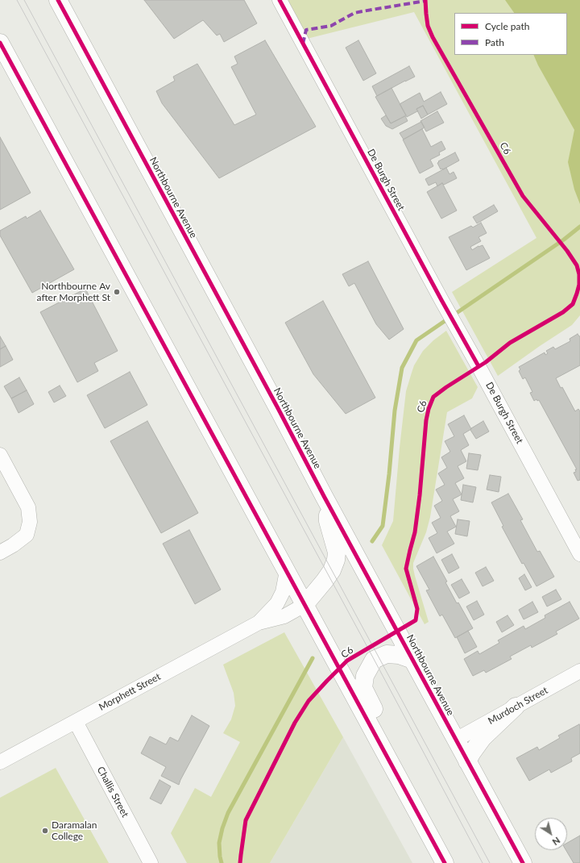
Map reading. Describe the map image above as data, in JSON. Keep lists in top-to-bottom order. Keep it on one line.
{"streets":{"highway":["Northbourne Avenue"],"street":["De Burgh Street","Morphett Street","Murdoch Street","Challis Street"],"cycle path":["C6"]},"crossings":[["Northbourne Avenue","Murdoch Street"],["Morphett Street","Challis Street"]],"places":["Northbourne Av after Morphett St","Daramalan College"],"legend":["Cycle path","Path"],"north":"bottom right"}
